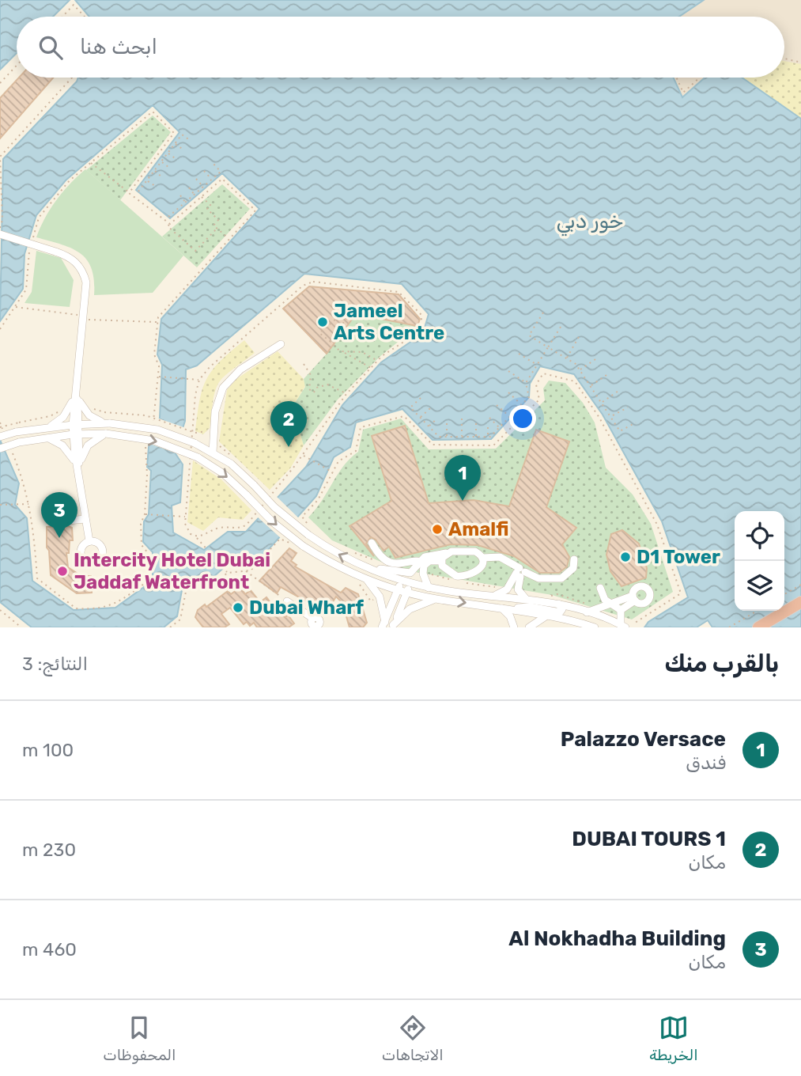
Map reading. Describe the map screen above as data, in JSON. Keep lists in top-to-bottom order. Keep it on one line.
{"water":["خور دبي"],"places":["Jameel Arts Centre","Amalfi","D1 Tower","Intercity Hotel Dubai Jaddaf Waterfront","Dubai Wharf"],"page":{"search":"ابحث هنا","pins":["2","1","3"],"heading":["بالقرب منك","النتائج: 3"],"list":[{"mark":"1","name":"Palazzo Versace","note":"فندق","value":"100 m"},{"mark":"2","name":"1 DUBAI TOURS","note":"مكان","value":"230 m"},{"mark":"3","name":"Al Nokhadha Building","note":"مكان","value":"460 m"}],"nav":["الخريطة","الاتجاهات","المحفوظات"]}}
